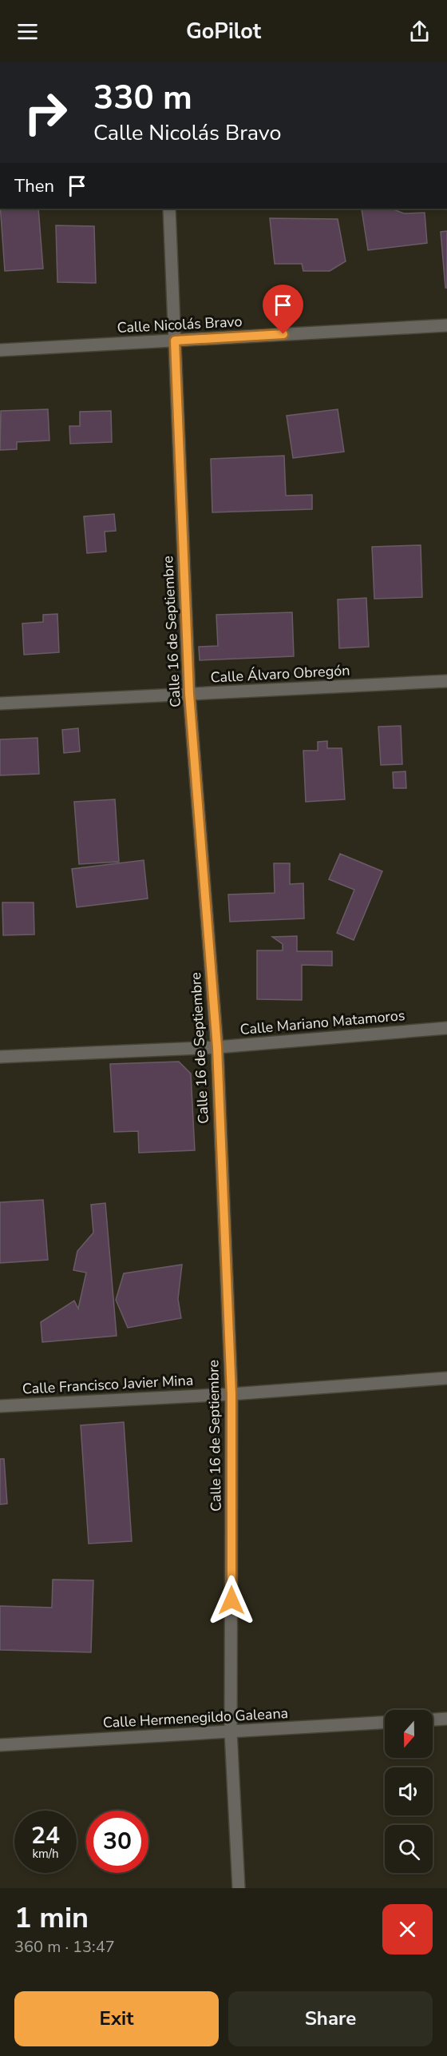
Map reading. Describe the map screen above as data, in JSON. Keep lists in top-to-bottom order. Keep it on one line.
{"streets":{"street":["Calle Nicolás Bravo","Calle 16 de Septiembre","Calle Álvaro Obregón","Calle Mariano Matamoros","Calle Francisco Javier Mina","Calle Hermenegildo Galeana"]},"crossings":[["Calle Nicolás Bravo","Calle 16 de Septiembre"],["Calle 16 de Septiembre","Calle Álvaro Obregón"],["Calle 16 de Septiembre","Calle Mariano Matamoros"],["Calle 16 de Septiembre","Calle Francisco Javier Mina"],["Calle 16 de Septiembre","Calle Hermenegildo Galeana"]],"north":"bottom","page":{"header":"GoPilot","turn":["330 m","Calle Nicolás Bravo"],"then":"Then","speed":"24 km/h","limit":"30","heading":["1 min","360 m · 13:47"],"buttons":["Exit","Share"]}}
